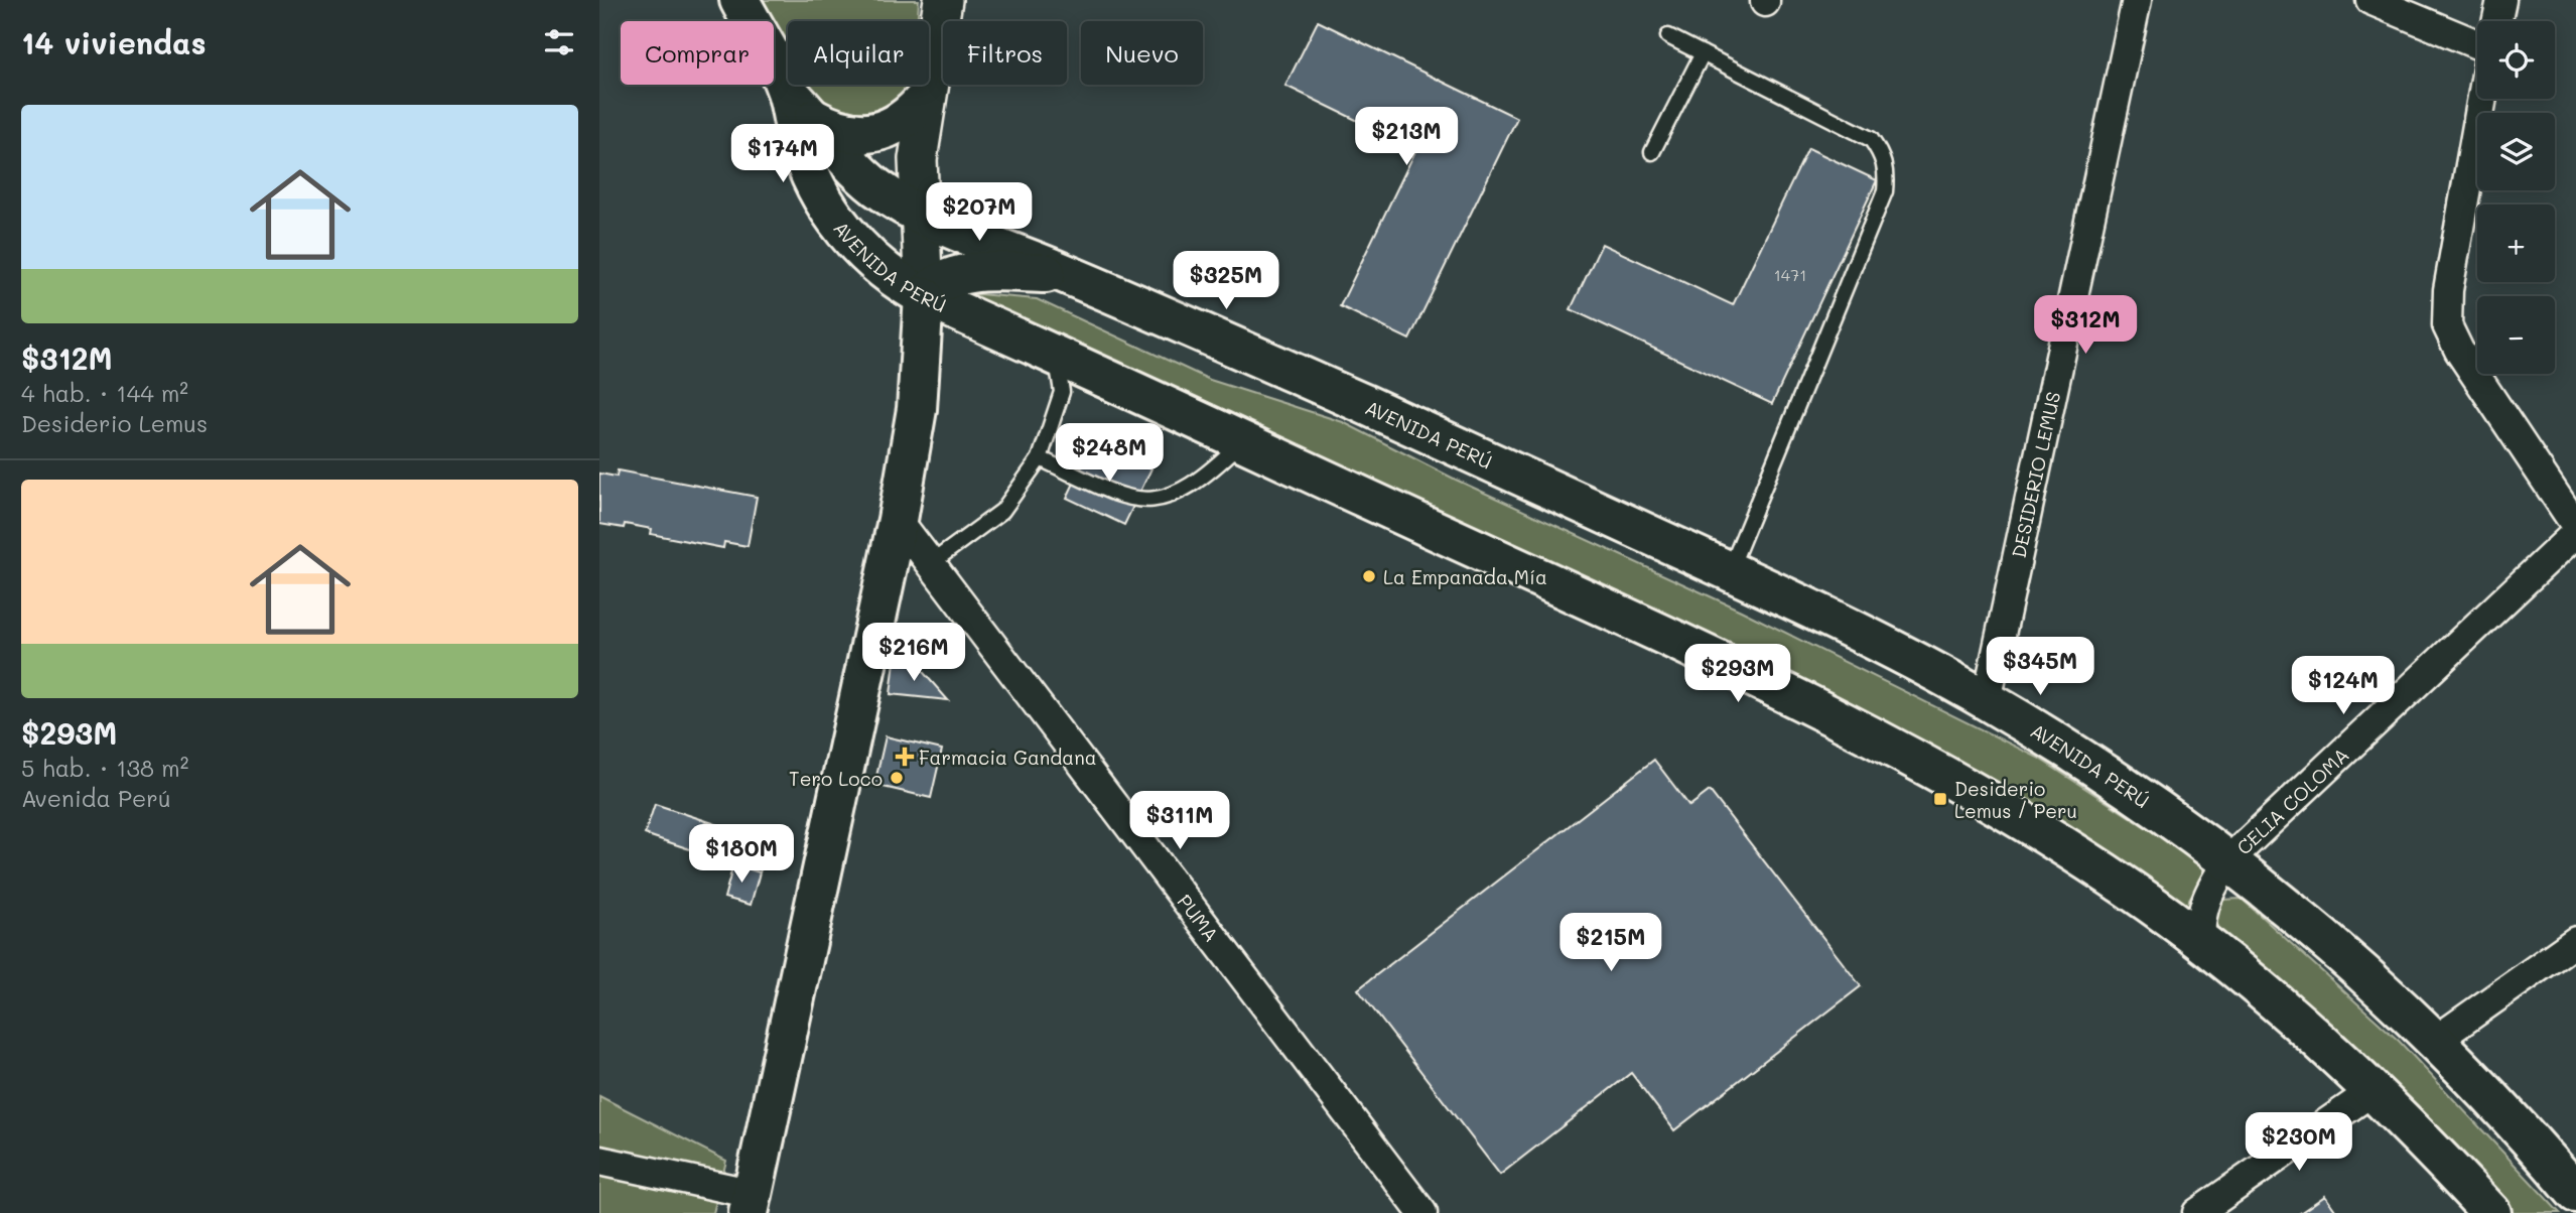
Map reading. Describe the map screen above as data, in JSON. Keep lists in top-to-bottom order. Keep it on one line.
{"streets":{"main road":["AVENIDA PERÚ"],"street":["DESIDERIO LEMUS","CELIA COLOMA","PUMA"]},"crossings":[["AVENIDA PERÚ","DESIDERIO LEMUS"],["AVENIDA PERÚ","CELIA COLOMA"]],"places":{"other":["La Empanada Mía","Tero Loco"],"health":["Farmacia Gandana"],"transit":["Desiderio Lemus / Peru"]},"house_numbers":["1471"],"page":{"heading":"14 viviendas","map_buttons":["+","−"],"chip":["Comprar","Alquilar","Filtros","Nuevo"],"list":[{"name":"$312M","note":"4 hab. · 144 m² · Desiderio Lemus"},{"name":"$293M","note":"5 hab. · 138 m² · Avenida Perú"}],"price":["$213M","$174M","$207M","$325M","$312M","$248M","$216M","$345M","$293M","$124M","$311M","$180M","$215M","$230M"]}}
